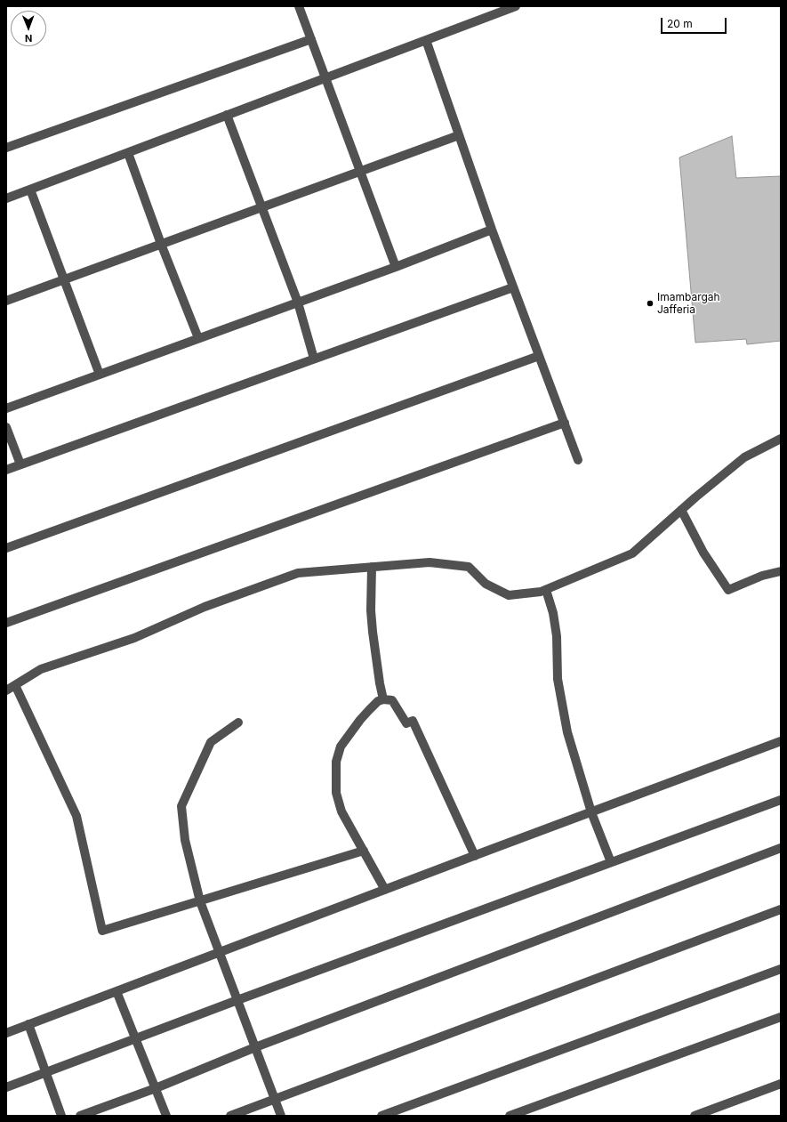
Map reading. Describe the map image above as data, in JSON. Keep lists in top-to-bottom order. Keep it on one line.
{"places":["Imambargah Jafferia"],"scale_bar":"20 m","north":"bottom"}
